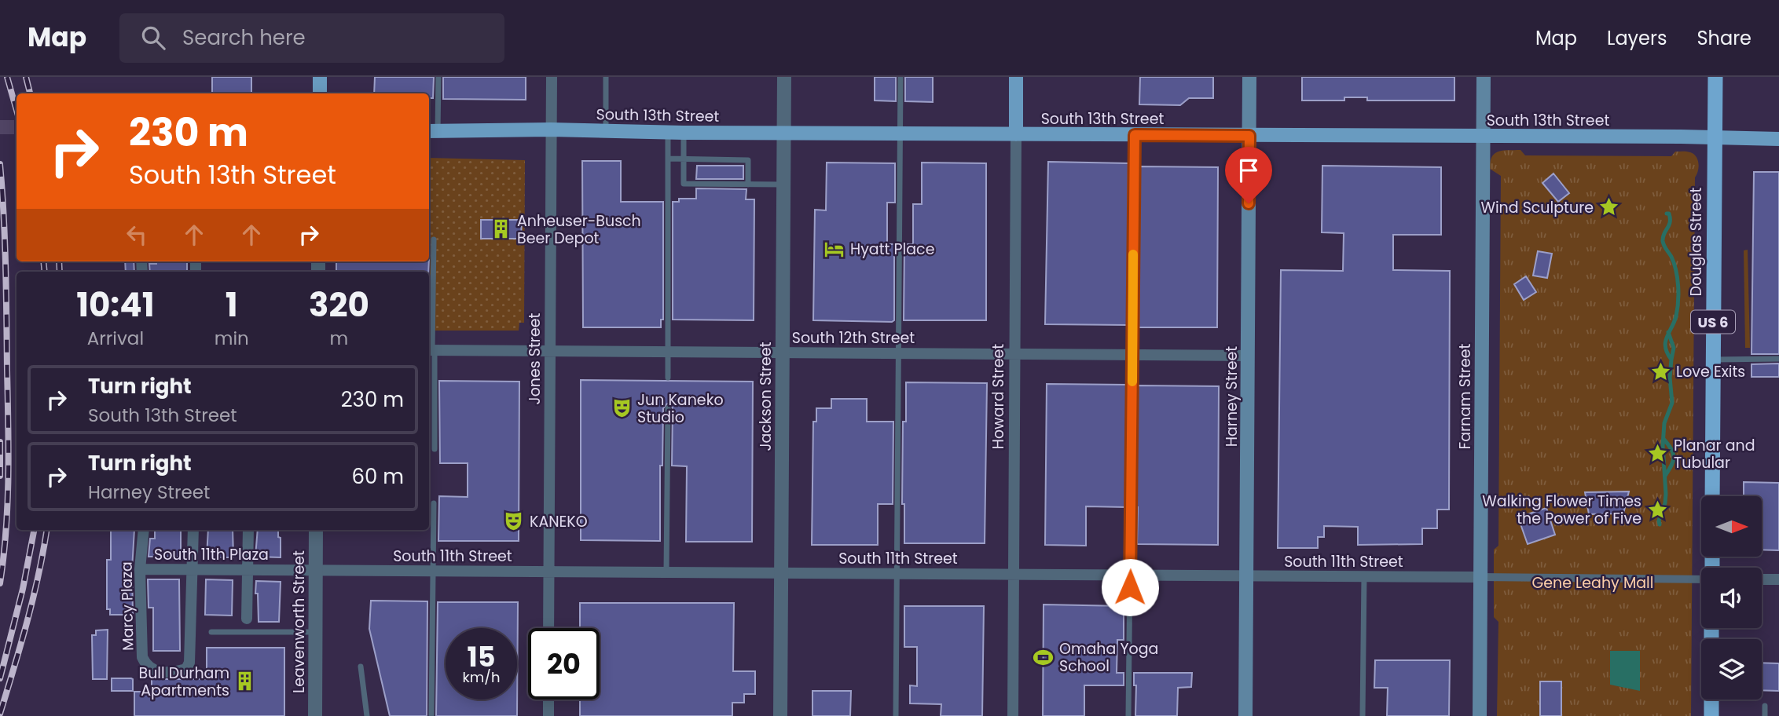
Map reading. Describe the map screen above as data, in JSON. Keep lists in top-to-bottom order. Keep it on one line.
{"streets":{"highway":["Douglas Street","US 6"],"main road":["South 13th Street","Howard Street","Harney Street","Farnam Street"],"street":["South 12th Street","Jones Street","Jackson Street","South 11th Plaza","South 11th Street","Marcy Plaza","Leavenworth Street"]},"crossings":[["South 13th Street","Douglas Street"],["South 13th Street","Jones Street"],["South 13th Street","Jackson Street"],["South 13th Street","Howard Street"],["South 13th Street","Harney Street"],["South 13th Street","Farnam Street"],["South 12th Street","Jones Street"],["South 12th Street","Jackson Street"],["South 12th Street","Howard Street"],["South 12th Street","Harney Street"],["Jones Street","South 11th Street"],["Jackson Street","South 11th Street"],["Howard Street","South 11th Street"],["Harney Street","South 11th Street"],["Farnam Street","South 11th Street"],["South 11th Plaza","South 11th Street"],["South 11th Plaza","Marcy Plaza"],["South 11th Plaza","Leavenworth Street"],["South 11th Street","Leavenworth Street"]],"parks":["Gene Leahy Mall"],"places":{"place":["Wind Sculpture","Love Exits","Planar and Tubular","Walking Flower Times the Power of Five"],"building":["Anheuser-Busch Beer Depot","Bull Durham Apartments"],"hotel":["Hyatt Place"],"theatre":["Jun Kaneko Studio","KANEKO"],"sports":["Omaha Yoga School"]},"north":"right","page":{"header":"Map","search":"Search here","nav":["Map","Layers","Share"],"turn":["230 m","South 13th Street"],"eta":["10:41","Arrival","1","min","320","m"],"list":[{"name":"Turn right","note":"South 13th Street","value":"230 m"},{"name":"Turn right","note":"Harney Street","value":"60 m"}],"speed":"15 km/h","limit":"20"}}
